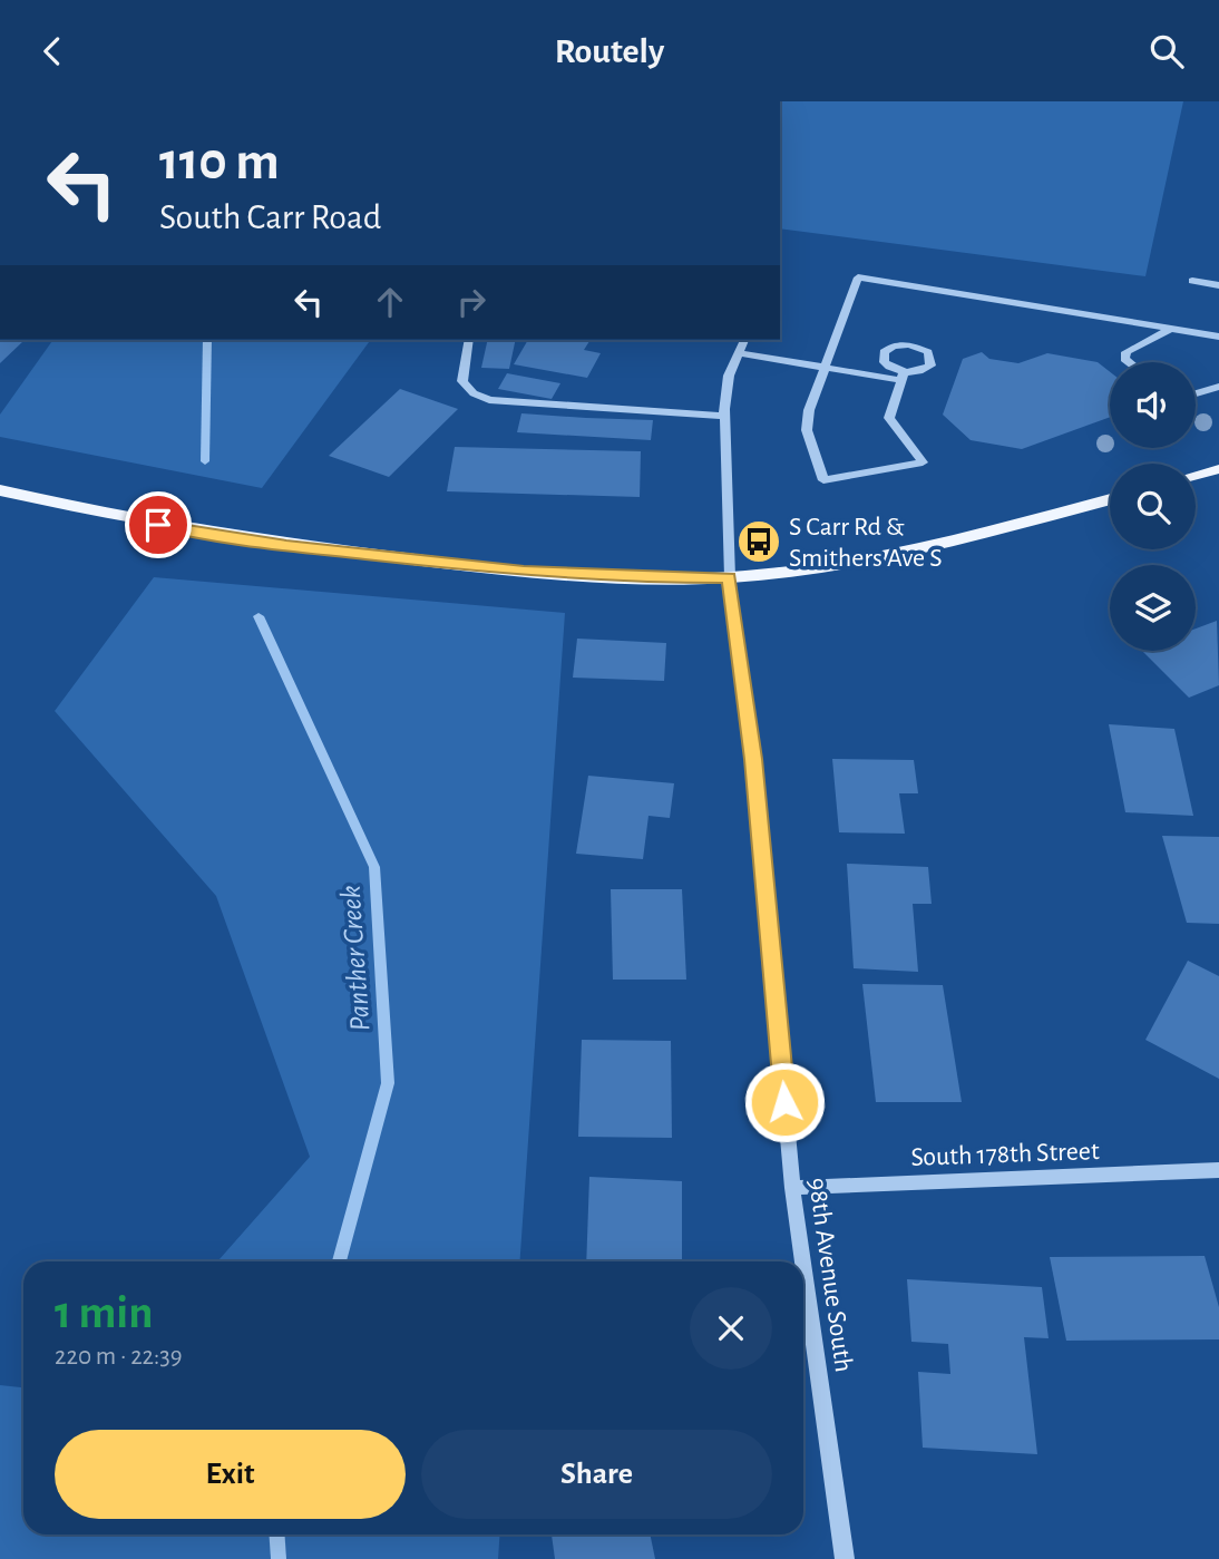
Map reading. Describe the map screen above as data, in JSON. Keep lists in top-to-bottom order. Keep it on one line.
{"streets":{"street":["South 178th Street","98th Avenue South"]},"crossings":[["South 178th Street","98th Avenue South"]],"water":["Panther Creek"],"places":{"bus stop":["S Carr Rd & Smithers Ave S"]},"page":{"header":"Routely","turn":["110 m","South Carr Road"],"heading":["1 min","220 m · 22:39"],"buttons":["Exit","Share"]}}
